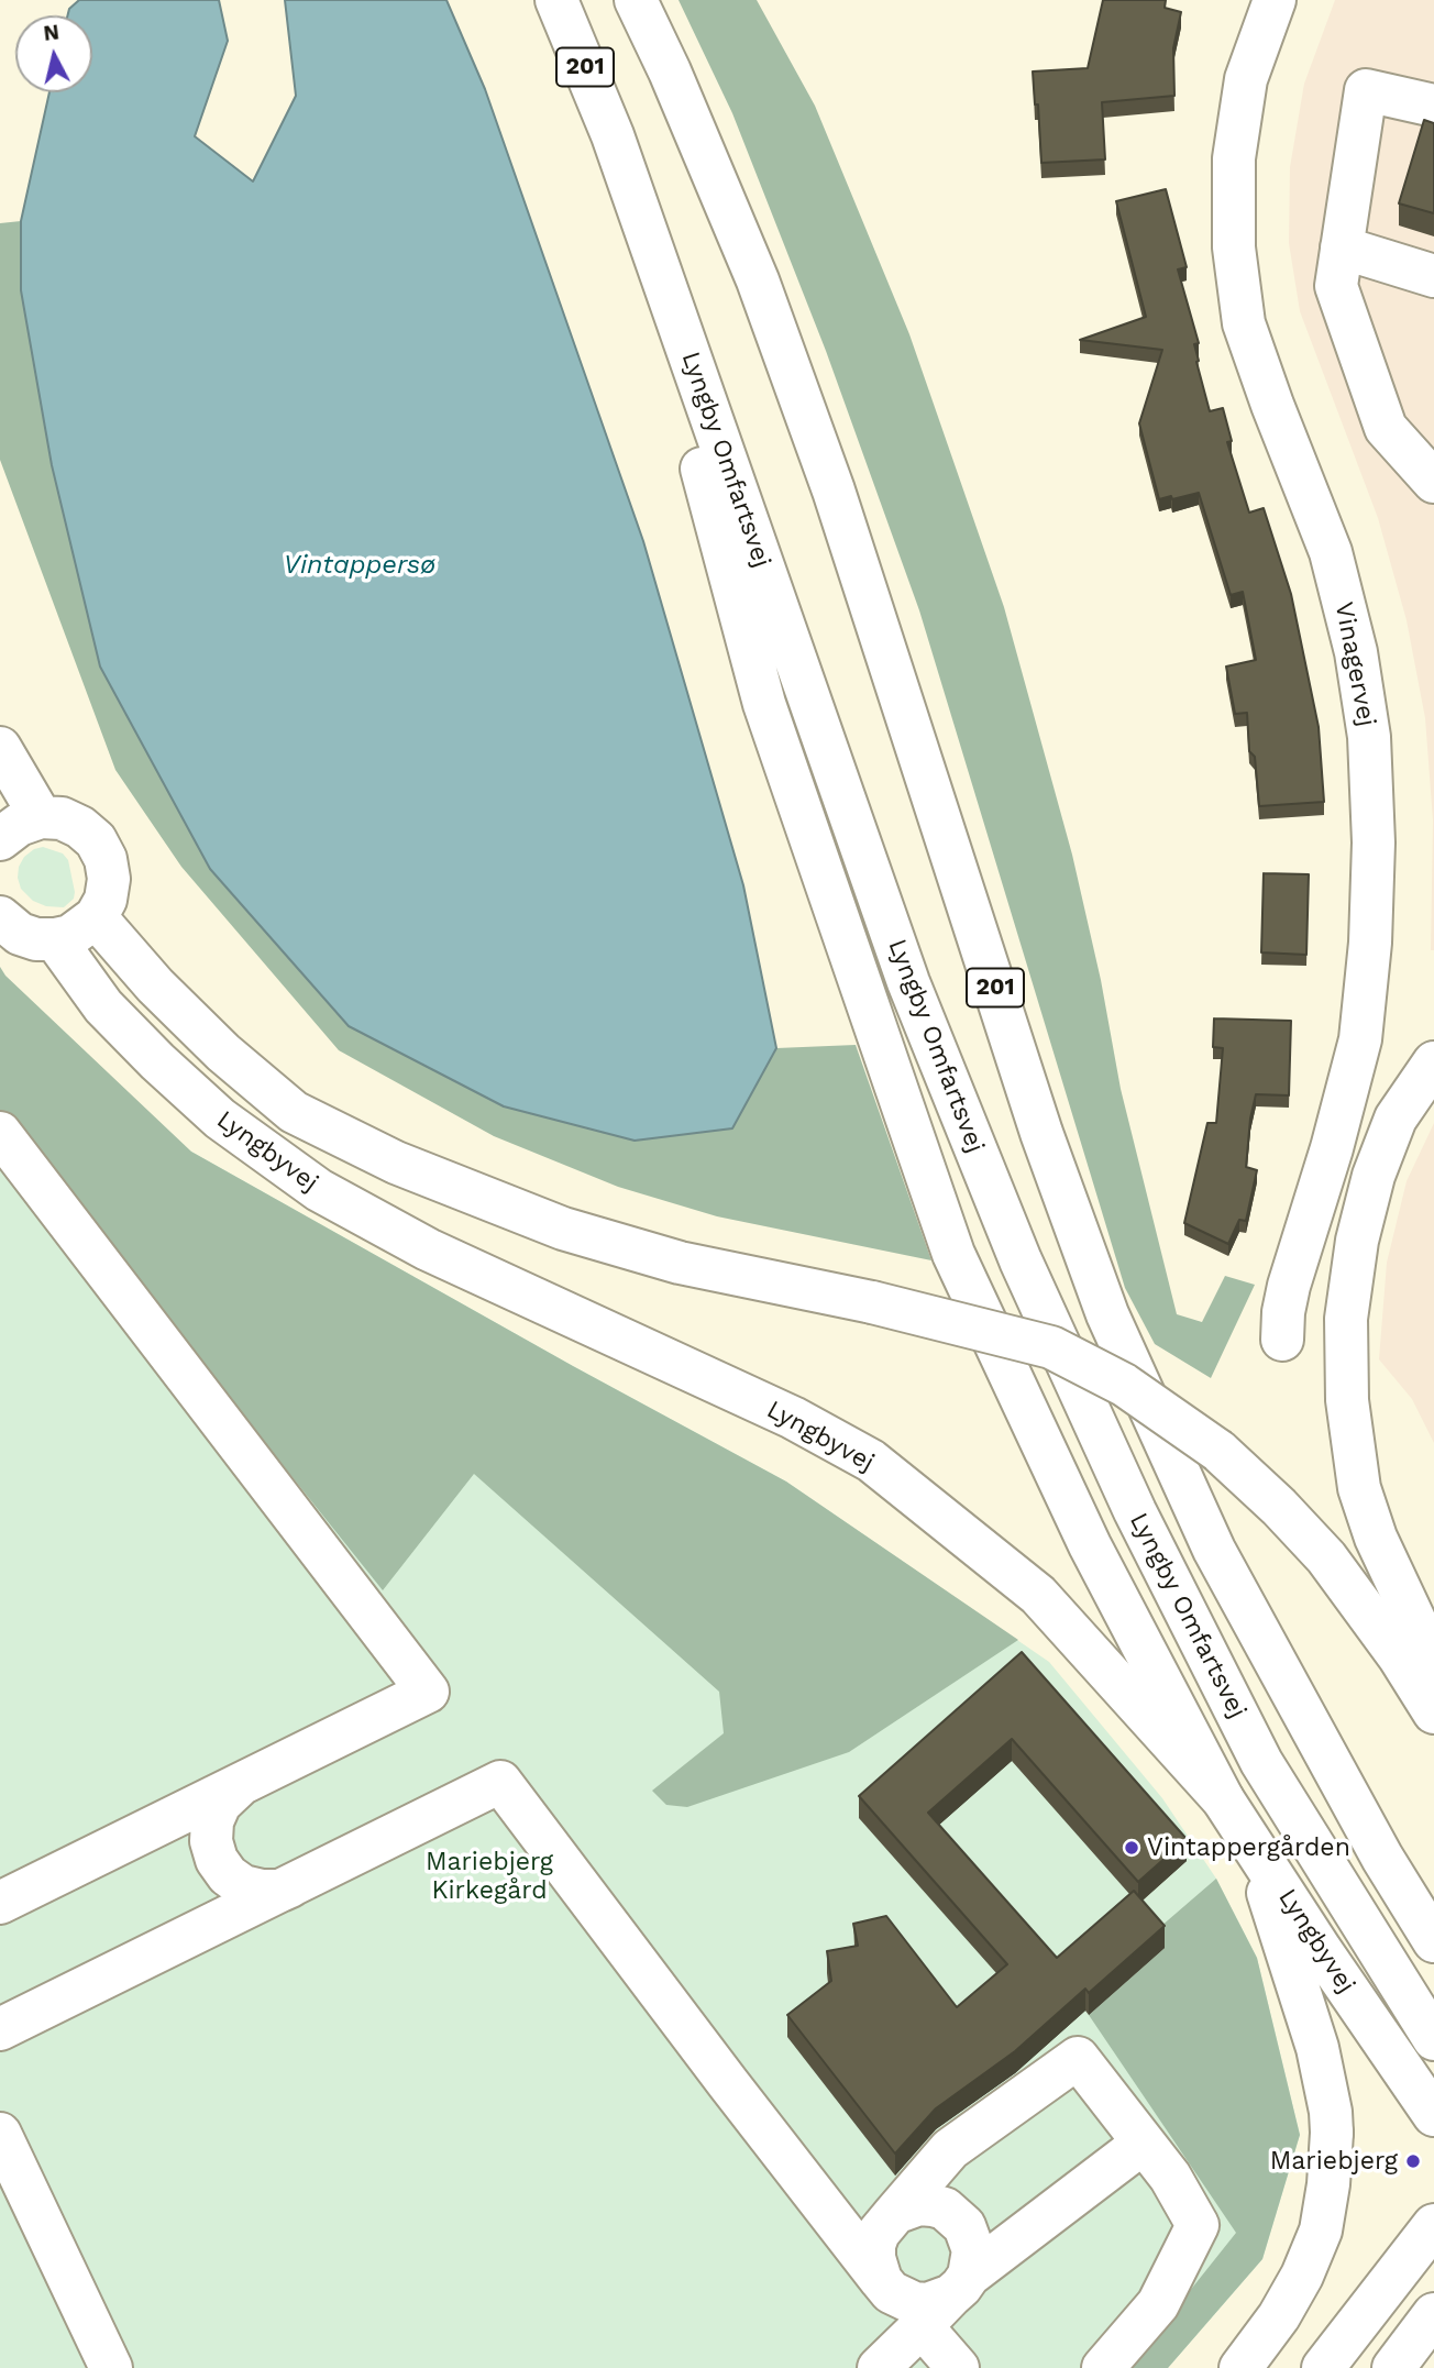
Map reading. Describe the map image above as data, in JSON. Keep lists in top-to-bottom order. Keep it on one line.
{"streets":{"main road":["201","Lyngby Omfartsvej","Vinagervej","Lyngbyvej"]},"water":["Vintappersø"],"parks":["Mariebjerg Kirkegård"],"places":["Vintappergården","Mariebjerg"],"north":"top"}
